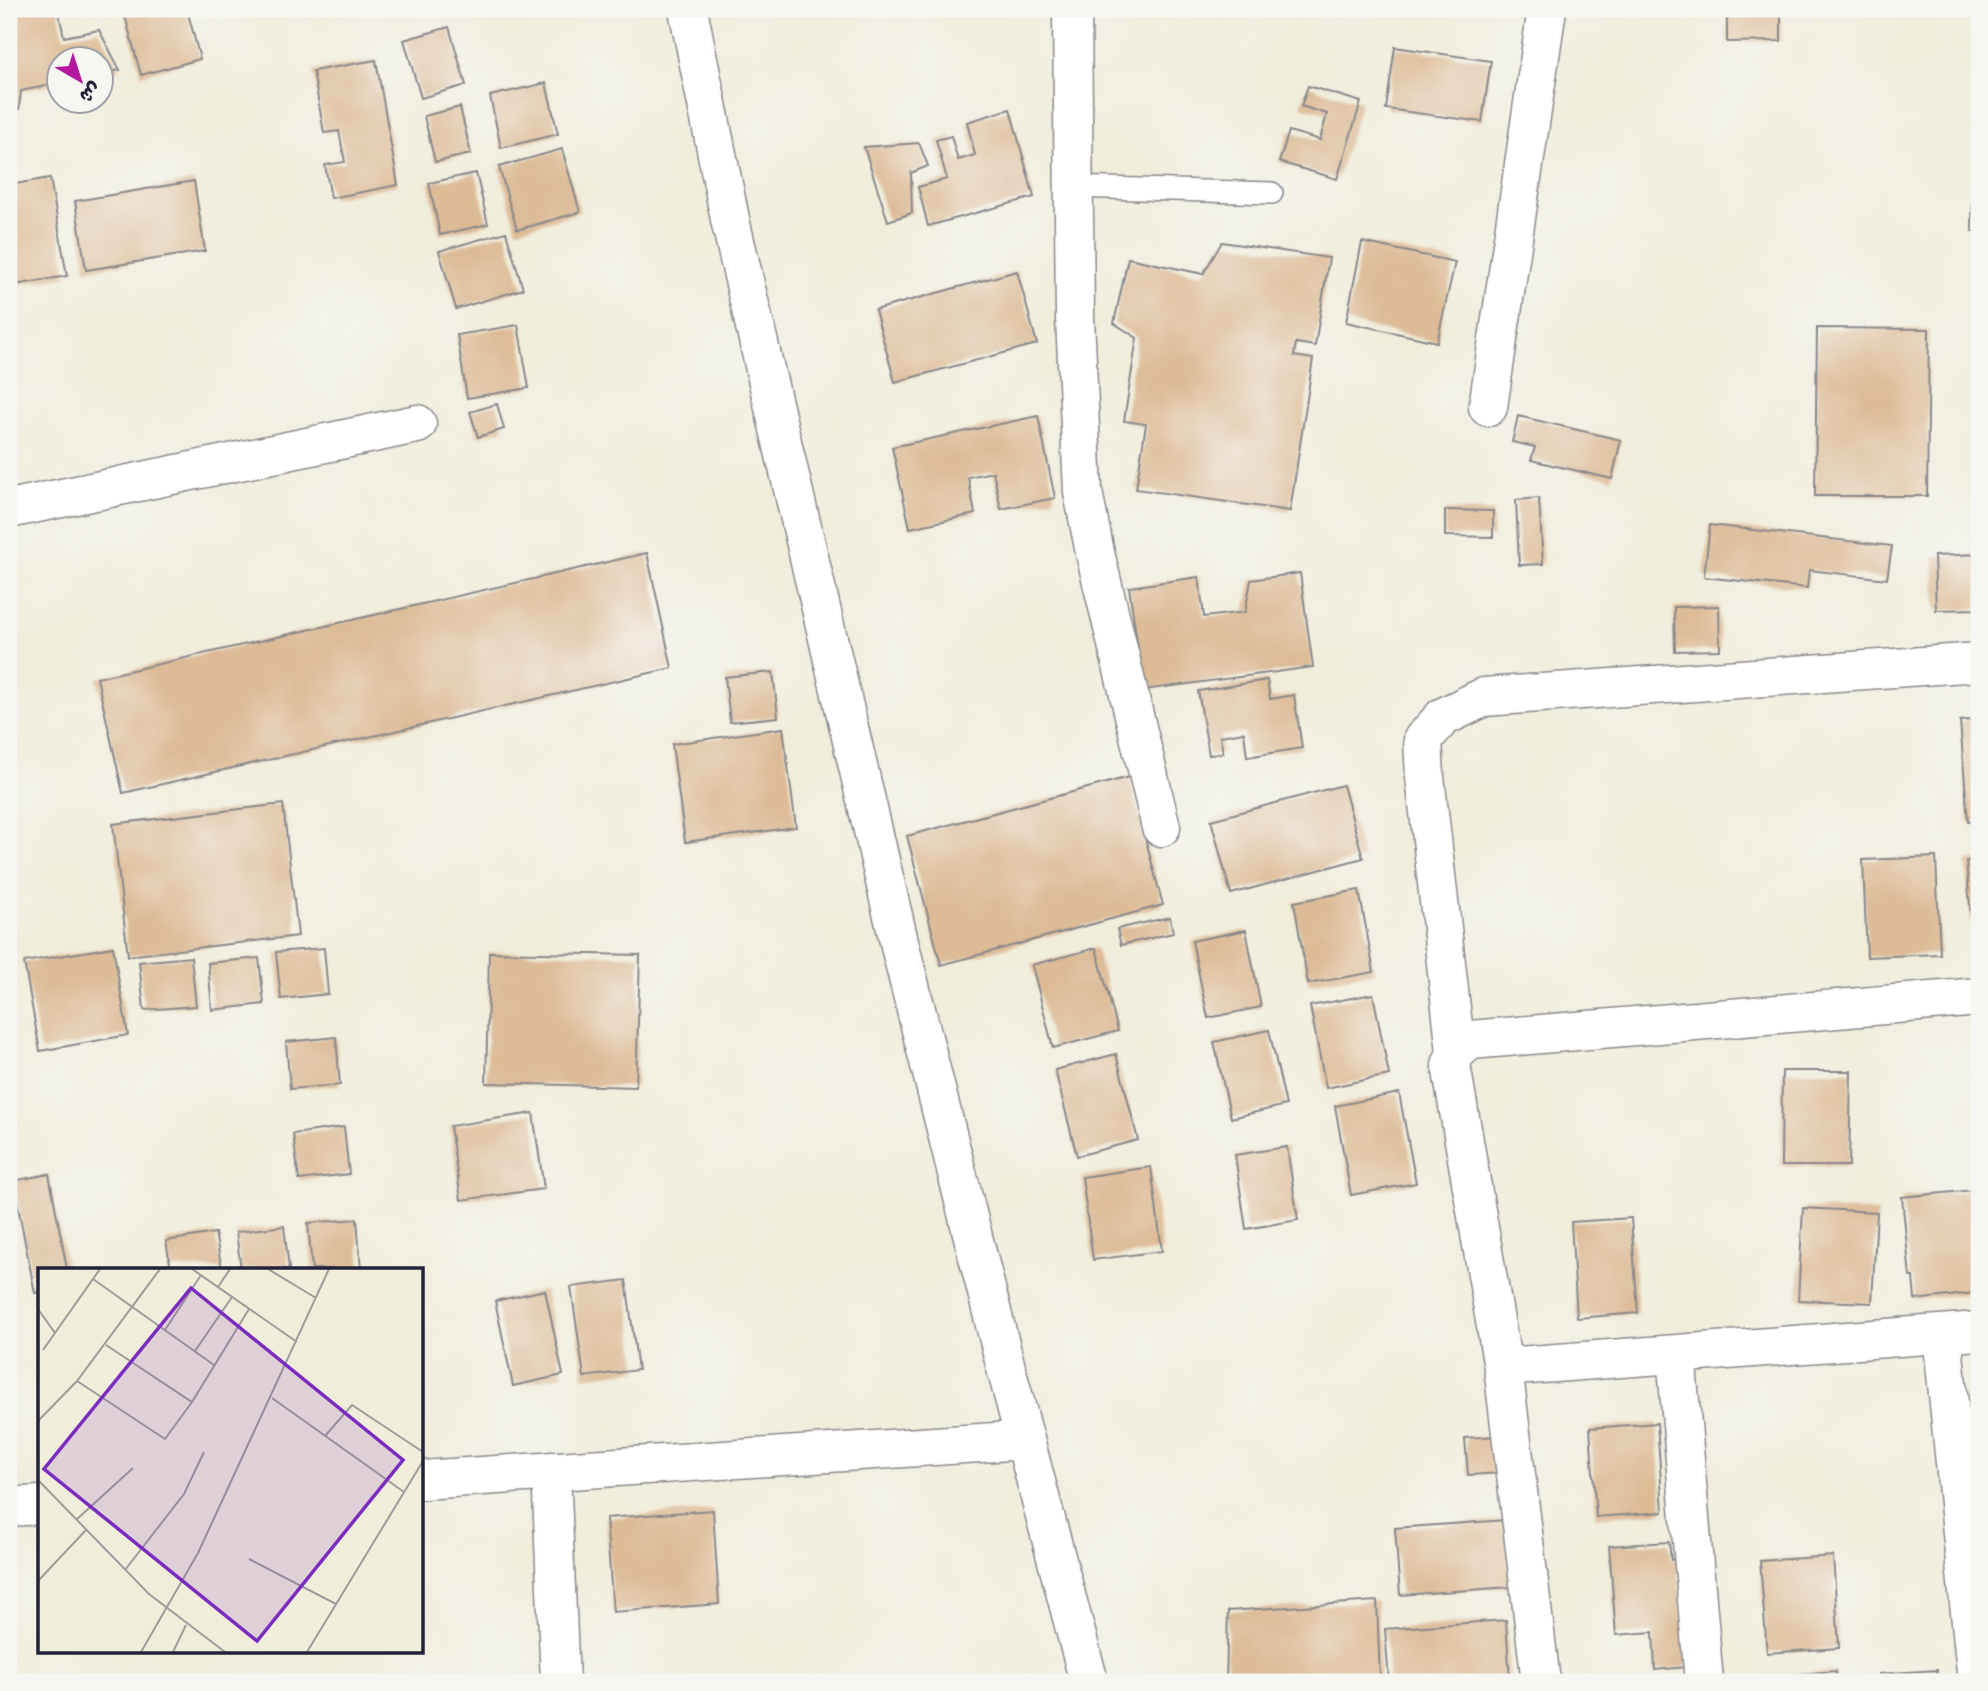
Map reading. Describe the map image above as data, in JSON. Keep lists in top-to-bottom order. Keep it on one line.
{"north":"bottom right"}
